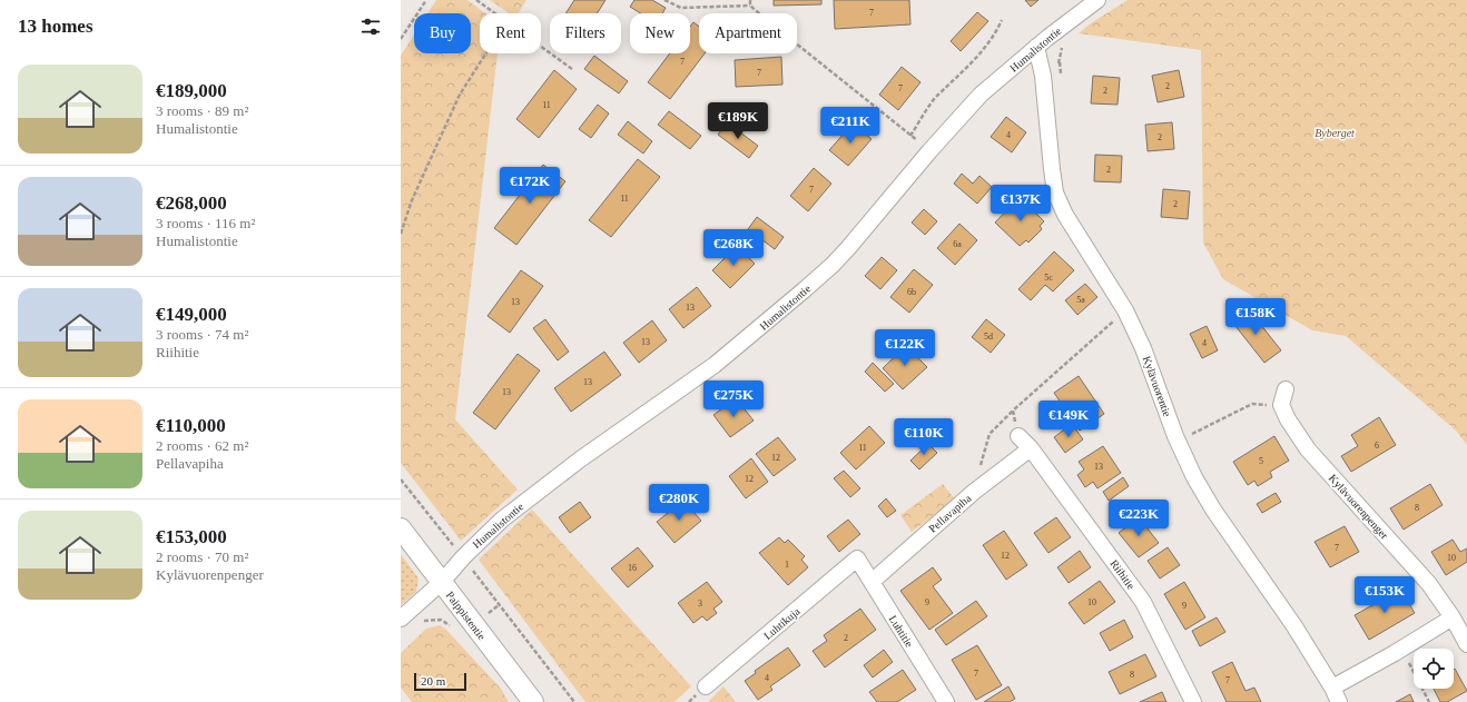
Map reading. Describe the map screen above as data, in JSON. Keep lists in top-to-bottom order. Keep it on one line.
{"streets":{"street":["Humalistontie","Kylävuorentie","Kylävuorenpenger","Pellavapiha","Riihitie","Paippistentie","Luhtikuja","Luhtitie"]},"crossings":[["Humalistontie","Kylävuorentie"],["Humalistontie","Paippistentie"],["Pellavapiha","Riihitie"],["Pellavapiha","Luhtitie"],["Luhtikuja","Luhtitie"]],"parks":["Byberget"],"house_numbers":["7","7","7","2","7","2","11","4","2","2","7","11","2","6a","5c","6b","5a","13","13","5d","13","4","13","13","6","11","12","5","13","12","8","7","12","10","1","16","9","10","3","9","2","7","8","4","7"],"scale_bar":"20 m","page":{"heading":"13 homes","chip":["Buy","Rent","Filters","New","Apartment"],"list":[{"name":"€189,000","note":"3 rooms · 89 m² · Humalistontie"},{"name":"€268,000","note":"3 rooms · 116 m² · Humalistontie"},{"name":"€149,000","note":"3 rooms · 74 m² · Riihitie"},{"name":"€110,000","note":"2 rooms · 62 m² · Pellavapiha"},{"name":"€153,000","note":"2 rooms · 70 m² · Kylävuorenpenger"}],"price":["€189K","€211K","€172K","€137K","€268K","€158K","€122K","€275K","€149K","€110K","€280K","€223K","€153K"],"scale":"20 m"}}
